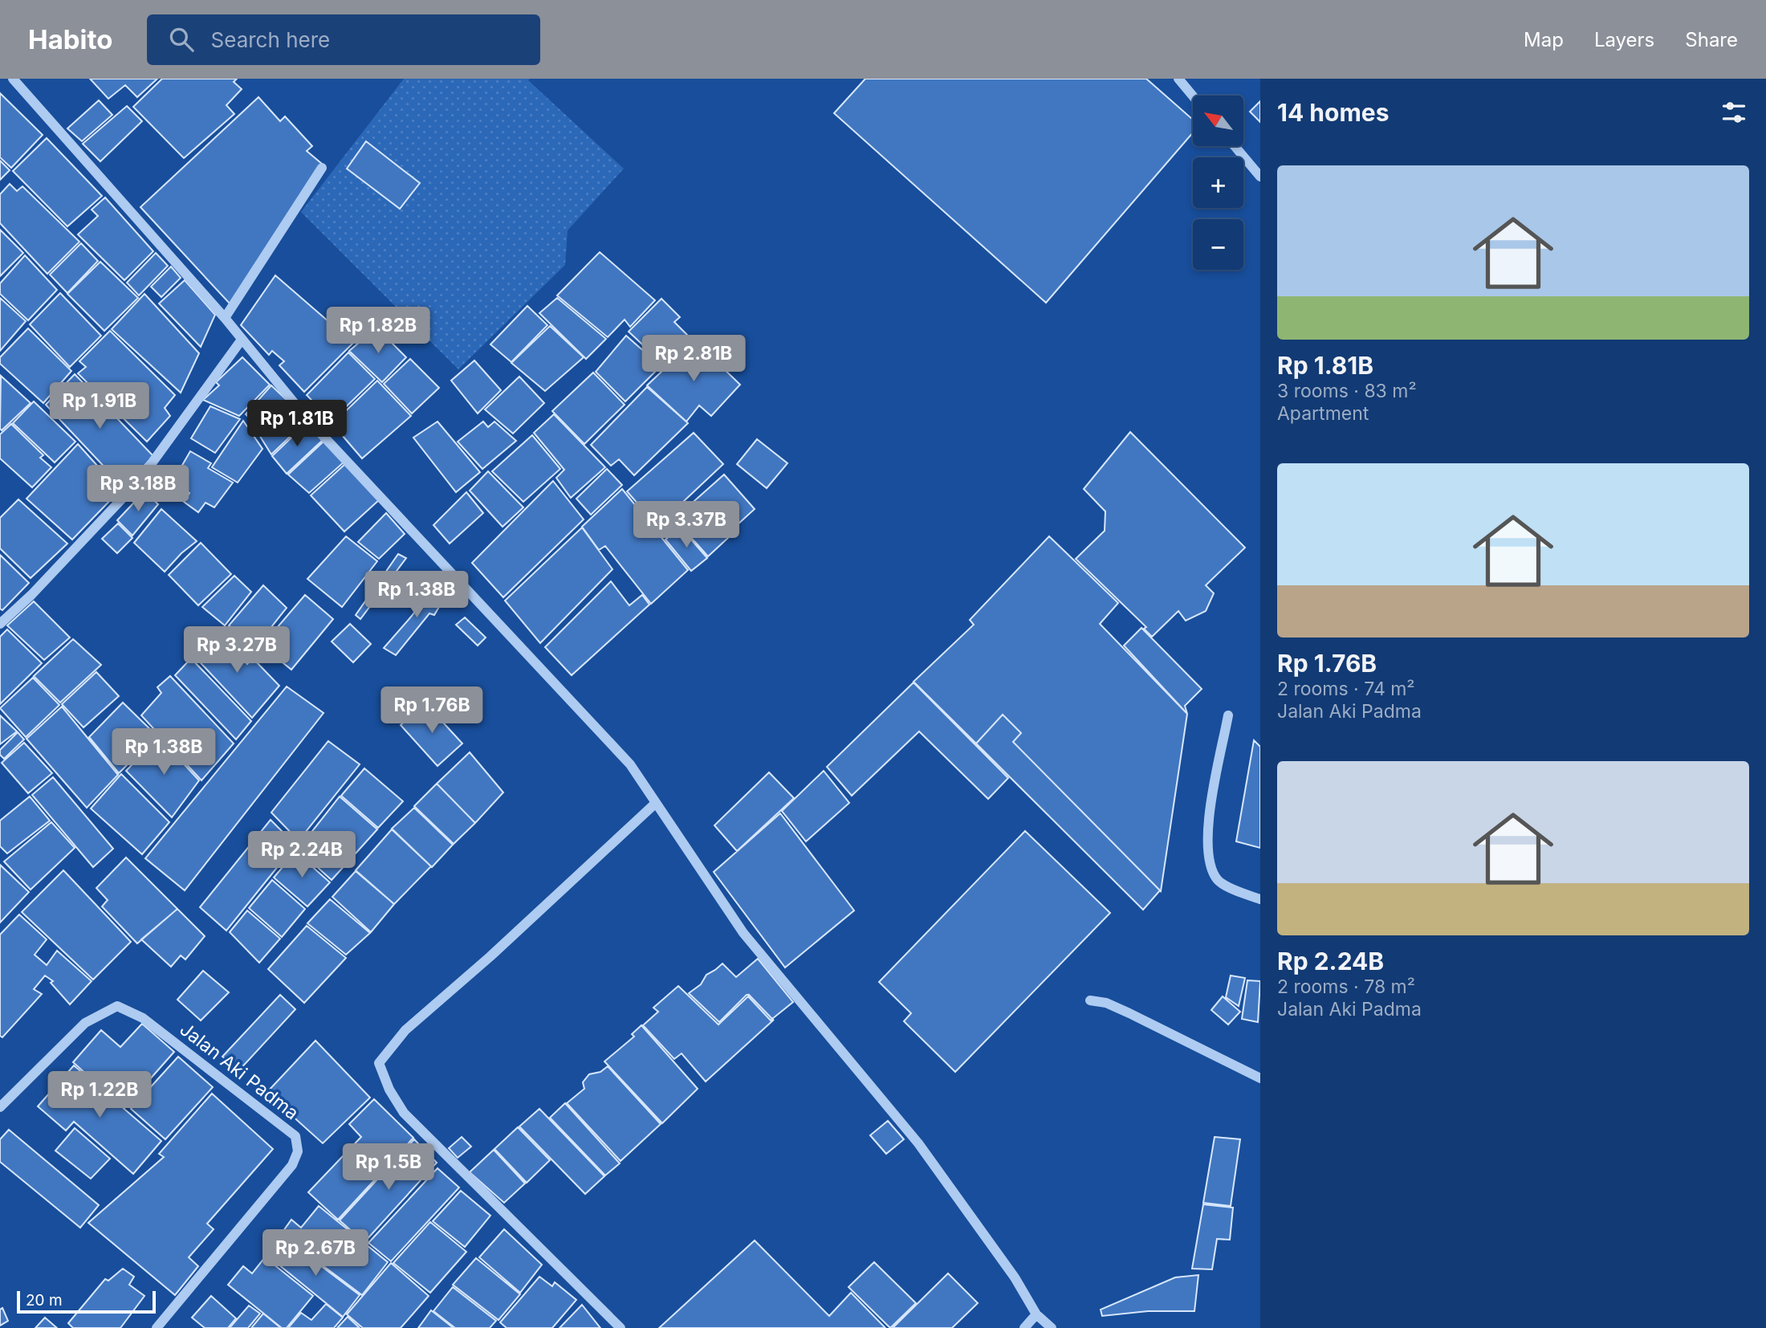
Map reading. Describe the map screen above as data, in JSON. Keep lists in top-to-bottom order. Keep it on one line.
{"streets":{"street":["Jalan Aki Padma"]},"scale_bar":"20 m","north":"top left","page":{"header":"Habito","search":"Search here","nav":["Map","Layers","Share"],"heading":"14 homes","map_buttons":["+","−"],"list":[{"name":"Rp 1.81B","note":"3 rooms · 83 m² · Apartment"},{"name":"Rp 1.76B","note":"2 rooms · 74 m² · Jalan Aki Padma"},{"name":"Rp 2.24B","note":"2 rooms · 78 m² · Jalan Aki Padma"}],"price":["Rp 1.82B","Rp 2.81B","Rp 1.91B","Rp 1.81B","Rp 3.18B","Rp 3.37B","Rp 1.38B","Rp 3.27B","Rp 1.76B","Rp 1.38B","Rp 2.24B","Rp 1.22B","Rp 1.5B","Rp 2.67B"],"scale":"20 m"}}
